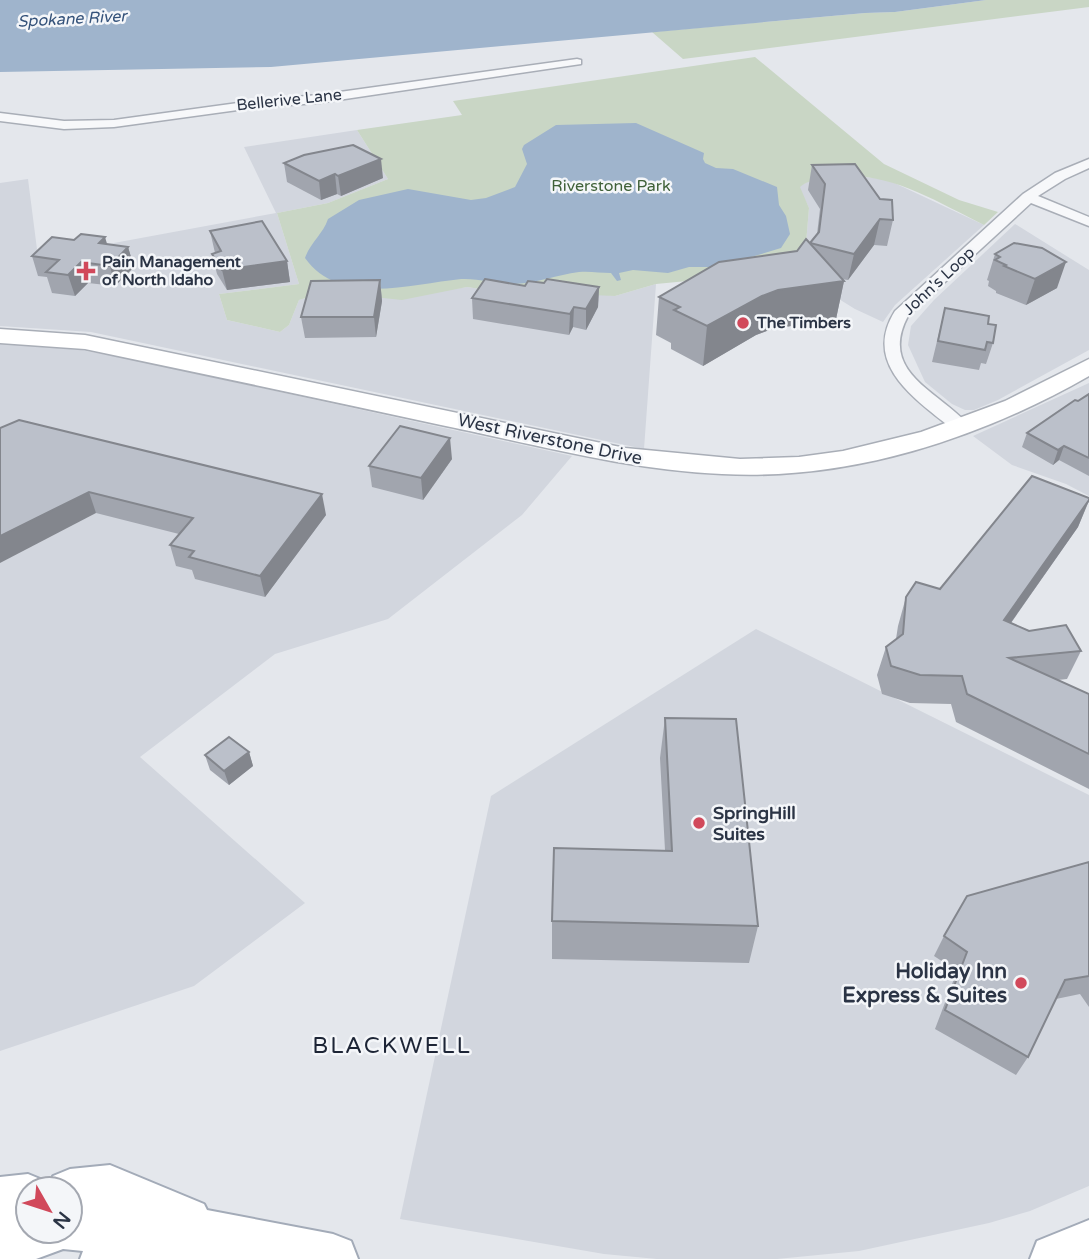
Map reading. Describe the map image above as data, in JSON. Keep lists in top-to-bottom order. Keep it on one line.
{"streets":{"street":["Bellerive Lane","John's Loop","West Riverstone Drive"]},"crossings":[["John's Loop","West Riverstone Drive"]],"districts":["BLACKWELL"],"water":["Spokane River"],"parks":["Riverstone Park"],"places":{"health":["Pain Management of North Idaho"],"other":["The Timbers","SpringHill Suites","Holiday Inn Express & Suites"]},"north":"bottom right"}
